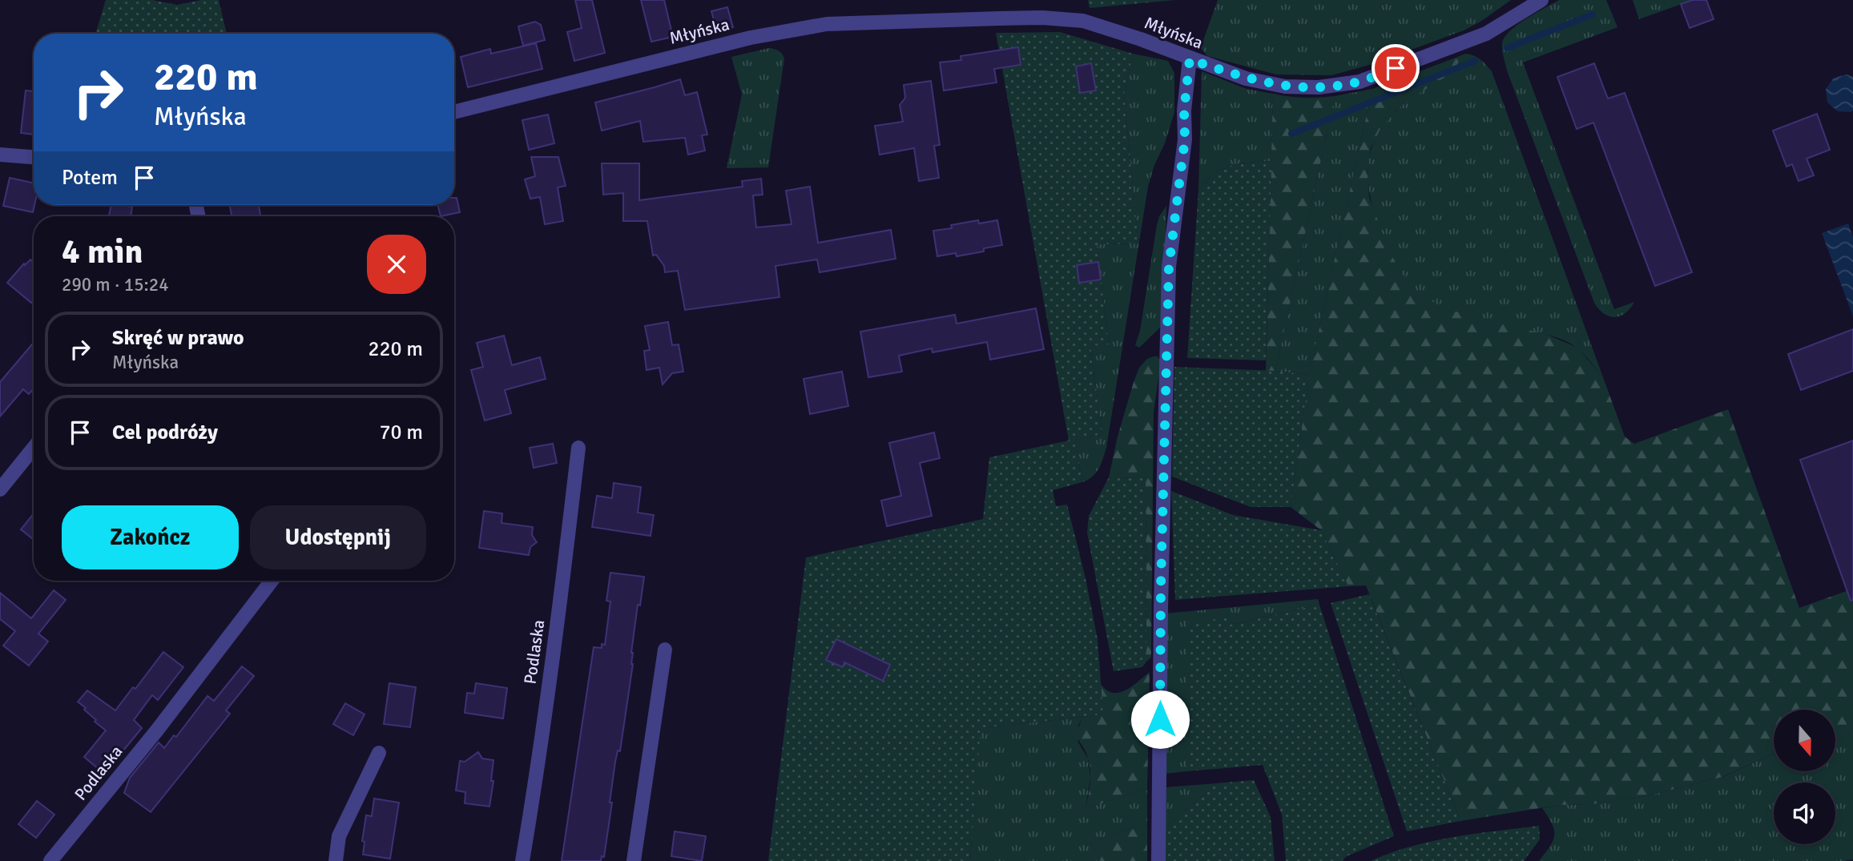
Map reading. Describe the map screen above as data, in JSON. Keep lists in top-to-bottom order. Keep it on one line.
{"streets":{"street":["Młyńska","Podlaska"]},"north":"bottom","page":{"turn":["220 m","Młyńska"],"then":"Potem","heading":["4 min","290 m · 15:24"],"list":[{"name":"Skręć w prawo","note":"Młyńska","value":"220 m"},{"name":"Cel podróży","value":"70 m"}],"buttons":["Zakończ","Udostępnij"]}}
